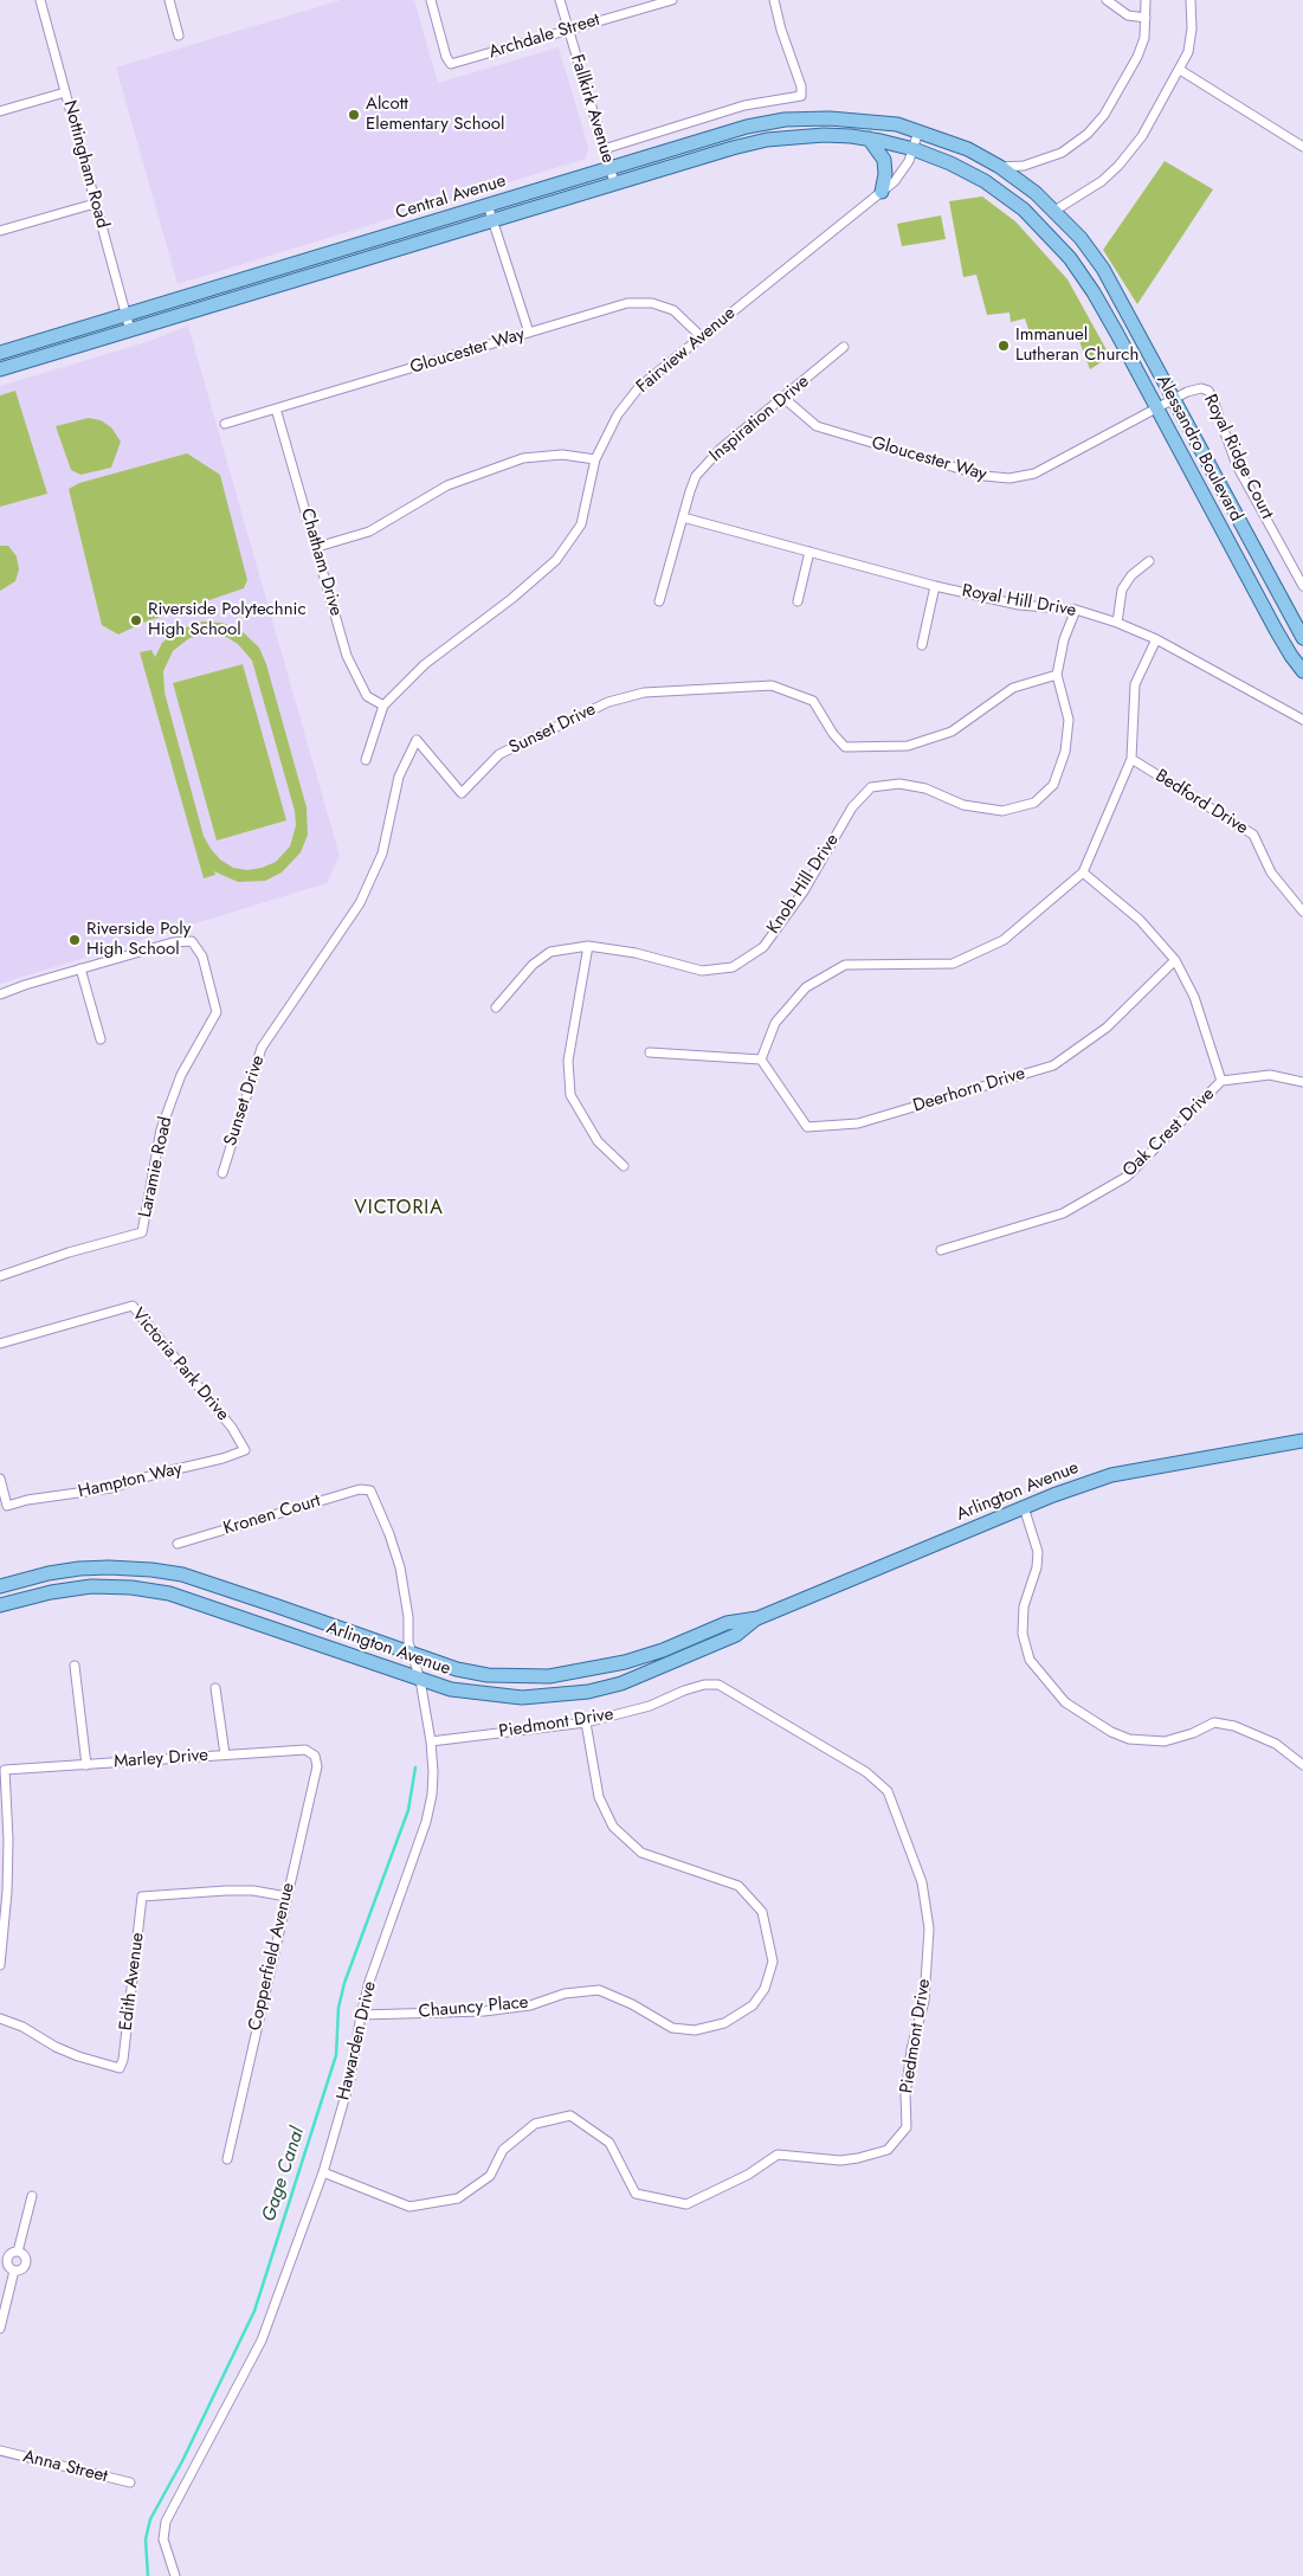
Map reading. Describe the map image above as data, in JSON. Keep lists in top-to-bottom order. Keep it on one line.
{"streets":{"main road":["Central Avenue","Alessandro Boulevard","Arlington Avenue"],"street":["Archdale Street","Fallkirk Avenue","Nottingham Road","Fairview Avenue","Gloucester Way","Inspiration Drive","Royal Ridge Court","Chatham Drive","Royal Hill Drive","Sunset Drive","Bedford Drive","Knob Hill Drive","Deerhorn Drive","Oak Crest Drive","Laramie Road","Victoria Park Drive","Hampton Way","Kronen Court","Piedmont Drive","Marley Drive","Copperfield Avenue","Edith Avenue","Chauncy Place","Hawarden Drive","Anna Street"]},"crossings":[["Archdale Street","Fallkirk Avenue"],["Fallkirk Avenue","Central Avenue"],["Nottingham Road","Central Avenue"],["Central Avenue","Fairview Avenue"],["Central Avenue","Alessandro Boulevard"],["Fairview Avenue","Gloucester Way"],["Fairview Avenue","Alessandro Boulevard"],["Fairview Avenue","Chatham Drive"],["Gloucester Way","Inspiration Drive"],["Gloucester Way","Alessandro Boulevard"],["Gloucester Way","Royal Ridge Court"],["Gloucester Way","Chatham Drive"],["Inspiration Drive","Royal Hill Drive"],["Alessandro Boulevard","Royal Ridge Court"],["Sunset Drive","Knob Hill Drive"],["Victoria Park Drive","Hampton Way"],["Arlington Avenue","Hawarden Drive"],["Kronen Court","Hawarden Drive"],["Piedmont Drive","Chauncy Place"],["Piedmont Drive","Hawarden Drive"],["Marley Drive","Copperfield Avenue"],["Copperfield Avenue","Edith Avenue"],["Chauncy Place","Hawarden Drive"]],"districts":["VICTORIA"],"water":["Gage Canal"],"places":["Alcott Elementary School","Immanuel Lutheran Church","Riverside Polytechnic High School","Riverside Poly High School"]}
